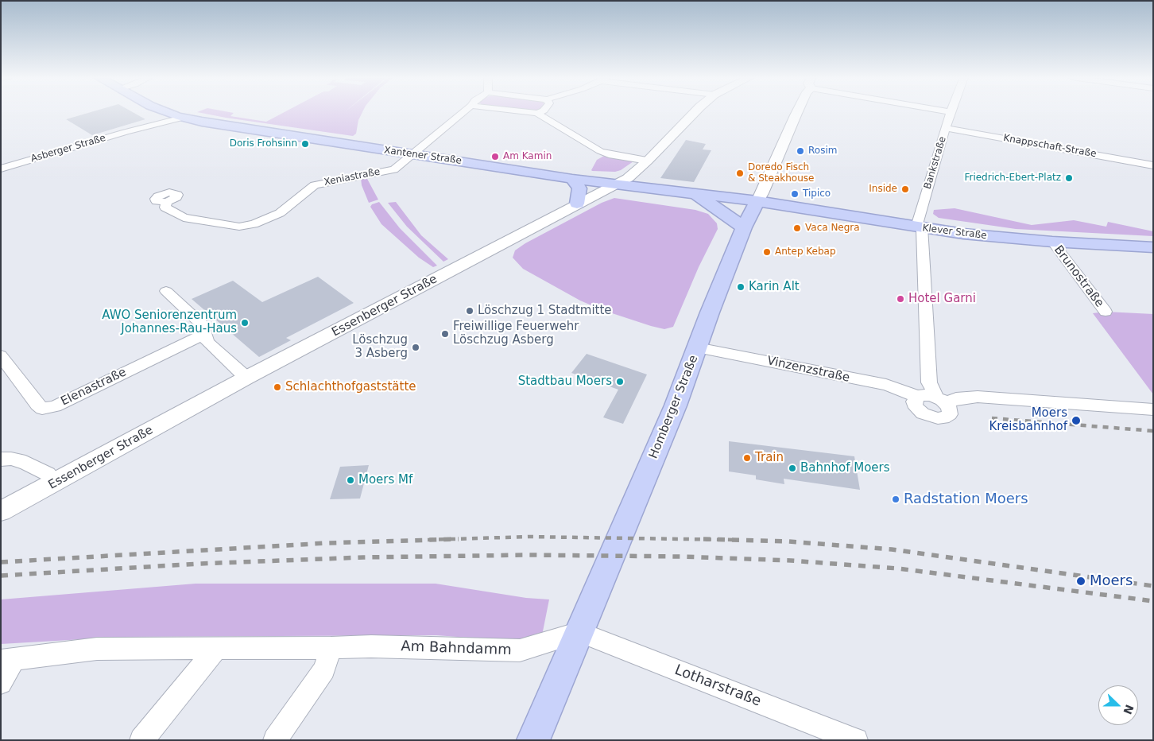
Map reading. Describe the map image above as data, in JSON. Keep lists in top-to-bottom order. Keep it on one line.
{"streets":{"main road":["Xantener Straße","Klever Straße","Homberger Straße"],"street":["Knappschaft-Straße","Asberger Straße","Bankstraße","Xeniastraße","Brunostraße","Essenberger Straße","Vinzenzstraße","Elenastraße","Am Bahndamm","Lotharstraße"]},"crossings":[["Knappschaft-Straße","Bankstraße"],["Asberger Straße","Xantener Straße"],["Xantener Straße","Xeniastraße"],["Xantener Straße","Klever Straße"],["Xantener Straße","Essenberger Straße"],["Xantener Straße","Homberger Straße"],["Bankstraße","Klever Straße"],["Klever Straße","Brunostraße"],["Klever Straße","Homberger Straße"],["Vinzenzstraße","Homberger Straße"],["Homberger Straße","Am Bahndamm"],["Homberger Straße","Lotharstraße"],["Am Bahndamm","Lotharstraße"]],"places":["Doris Frohsinn","Rosim","Am Kamin","Doredo Fisch & Steakhouse","Friedrich-Ebert-Platz","Inside","Tipico","Vaca Negra","Antep Kebap","Karin Alt","Hotel Garni","Löschzug 1 Stadtmitte","AWO Seniorenzentrum Johannes-Rau-Haus","Freiwillige Feuerwehr Löschzug Asberg","Löschzug 3 Asberg","Stadtbau Moers","Schlachthofgaststätte","Moers Kreisbahnhof","Train","Bahnhof Moers","Moers Mf","Radstation Moers","Moers"],"north":"right"}
